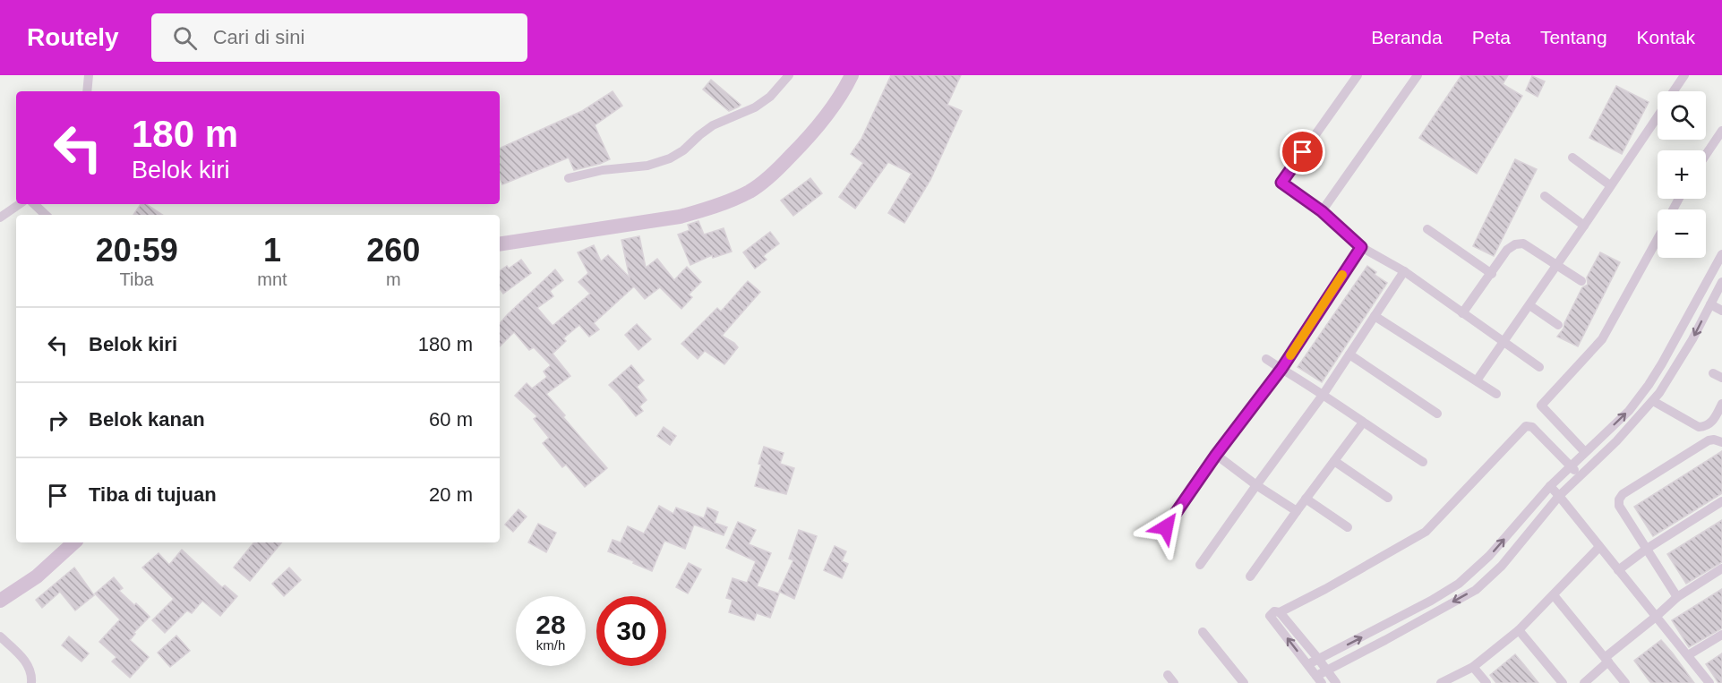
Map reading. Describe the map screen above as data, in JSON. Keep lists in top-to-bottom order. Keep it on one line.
{"page":{"header":"Routely","search":"Cari di sini","nav":["Beranda","Peta","Tentang","Kontak"],"map_buttons":["+","−"],"turn":["180 m","Belok kiri"],"eta":["20:59","Tiba","1","mnt","260","m"],"list":[{"name":"Belok kiri","value":"180 m"},{"name":"Belok kanan","value":"60 m"},{"name":"Tiba di tujuan","value":"20 m"}],"speed":"28 km/h","limit":"30"}}
